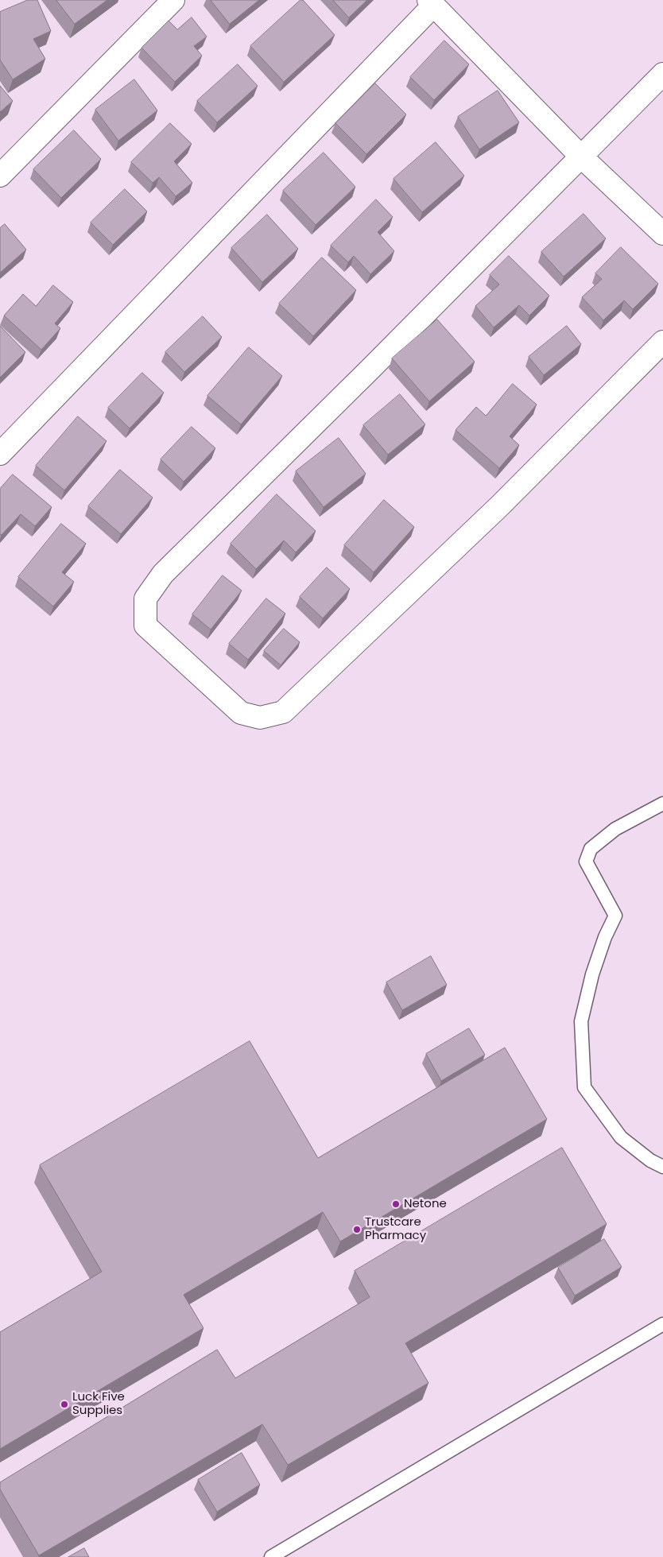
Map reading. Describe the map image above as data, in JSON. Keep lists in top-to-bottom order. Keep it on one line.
{"places":["Netone","Trustcare Pharmacy","Luck Five Supplies"]}
